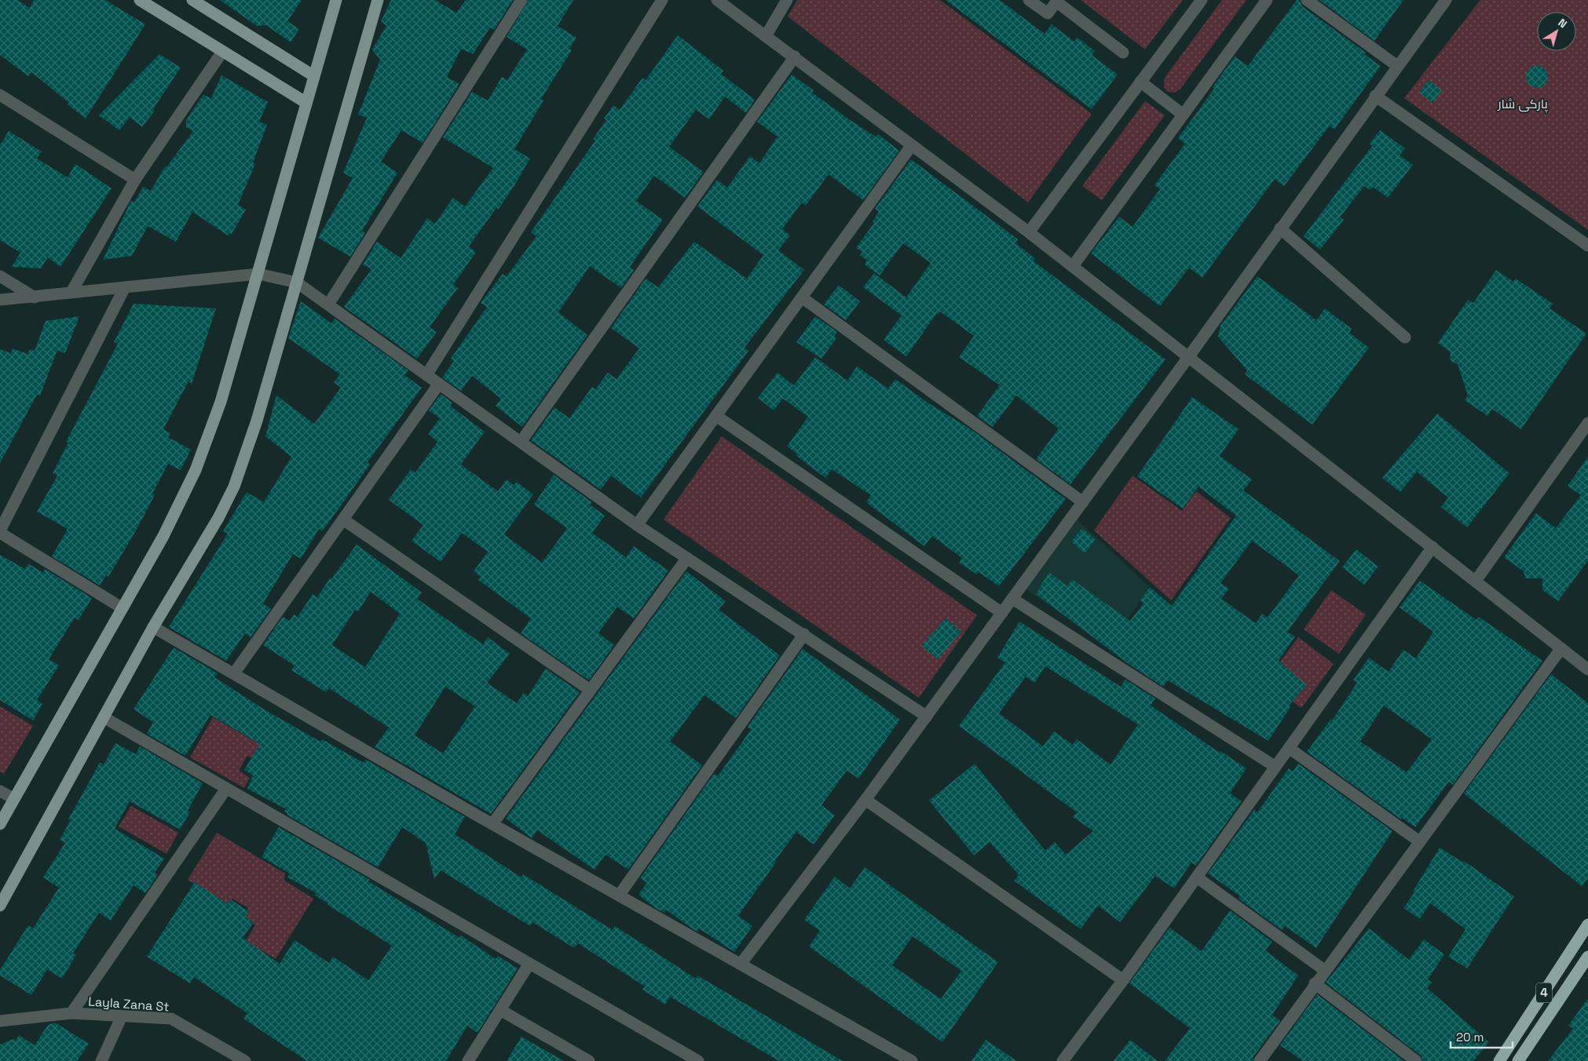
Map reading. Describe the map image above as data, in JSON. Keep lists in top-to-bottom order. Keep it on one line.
{"streets":{"highway":["4"],"street":["Layla Zana St"]},"parks":["پاركى شار"],"scale_bar":"20 m","north":"top right"}
